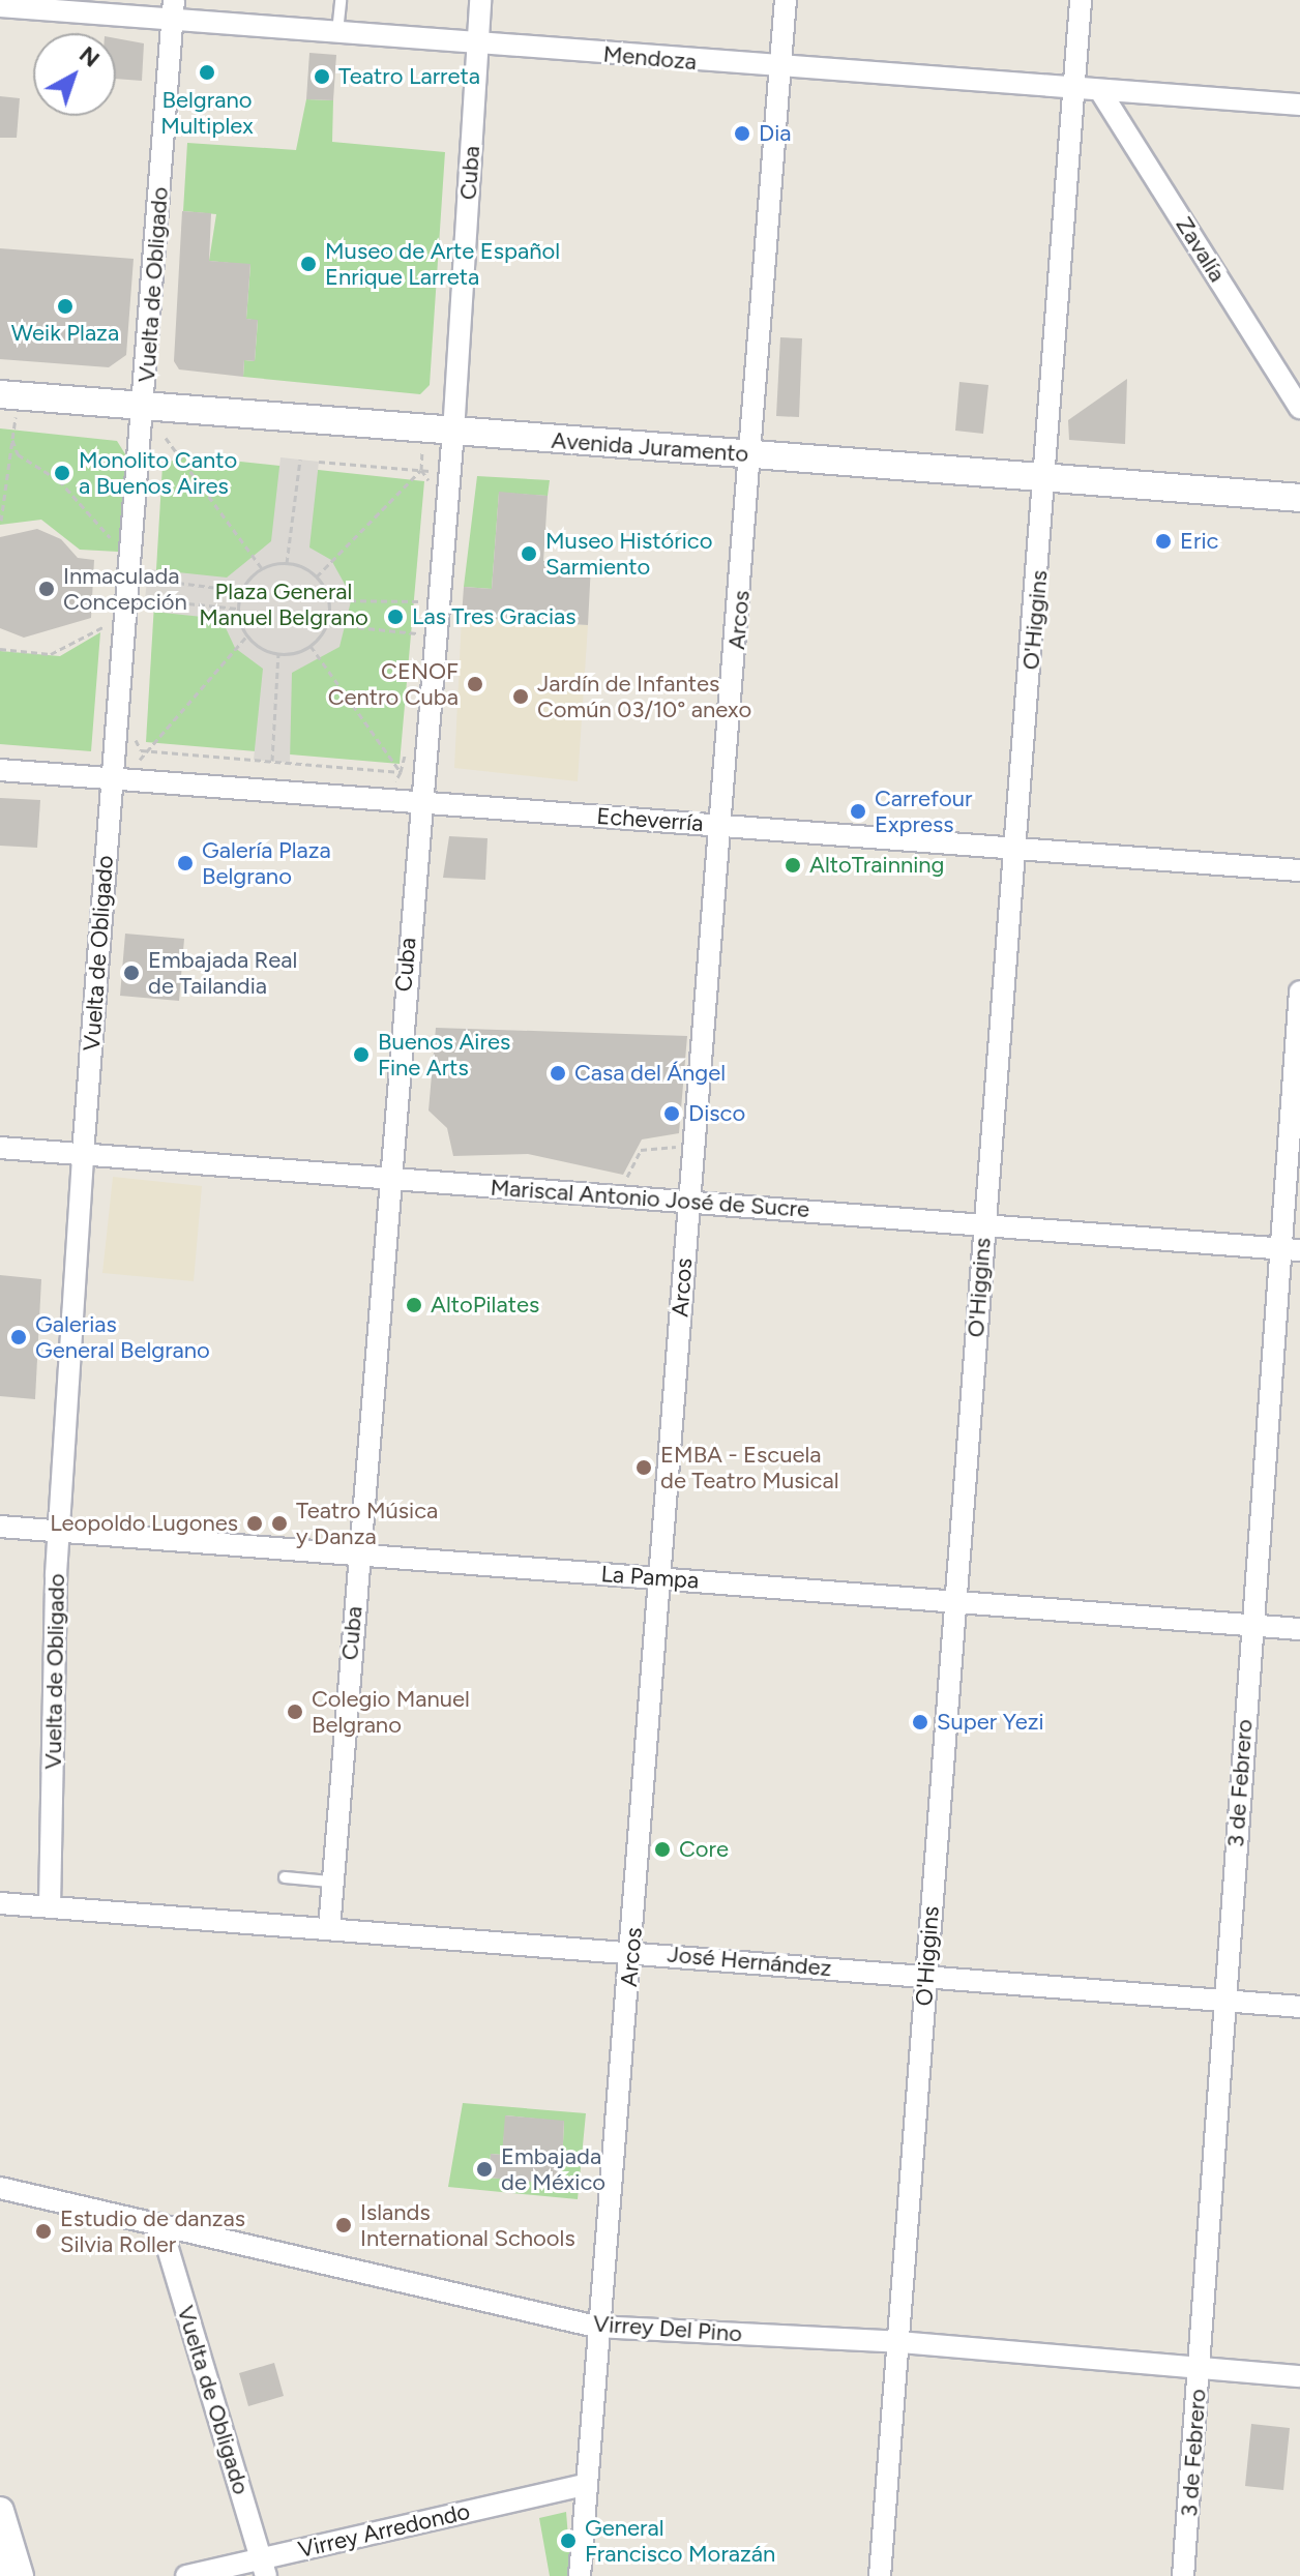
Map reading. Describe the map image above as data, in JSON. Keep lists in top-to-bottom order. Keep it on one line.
{"streets":{"main road":["Avenida Juramento"],"street":["Mendoza","Cuba","Zavalía","Vuelta de Obligado","Arcos","O'Higgins","Echeverría","Mariscal Antonio José de Sucre","La Pampa","3 de Febrero","José Hernández","Virrey Del Pino","Virrey Arredondo"]},"crossings":[["Mendoza","Cuba"],["Mendoza","Zavalía"],["Mendoza","Vuelta de Obligado"],["Mendoza","Arcos"],["Mendoza","O'Higgins"],["Cuba","Avenida Juramento"],["Cuba","Echeverría"],["Cuba","Mariscal Antonio José de Sucre"],["Cuba","La Pampa"],["Cuba","José Hernández"],["Vuelta de Obligado","Avenida Juramento"],["Vuelta de Obligado","Echeverría"],["Vuelta de Obligado","Mariscal Antonio José de Sucre"],["Vuelta de Obligado","La Pampa"],["Vuelta de Obligado","José Hernández"],["Vuelta de Obligado","Virrey Del Pino"],["Vuelta de Obligado","Virrey Arredondo"],["Avenida Juramento","Arcos"],["Avenida Juramento","O'Higgins"],["Arcos","Echeverría"],["Arcos","Mariscal Antonio José de Sucre"],["Arcos","La Pampa"],["Arcos","José Hernández"],["Arcos","Virrey Del Pino"],["Arcos","Virrey Arredondo"],["O'Higgins","Echeverría"],["O'Higgins","Mariscal Antonio José de Sucre"],["O'Higgins","La Pampa"],["O'Higgins","José Hernández"],["O'Higgins","Virrey Del Pino"],["Mariscal Antonio José de Sucre","3 de Febrero"],["La Pampa","3 de Febrero"],["3 de Febrero","José Hernández"],["3 de Febrero","Virrey Del Pino"]],"parks":["Plaza General Manuel Belgrano"],"places":["Belgrano Multiplex","Teatro Larreta","Dia","Museo de Arte Español Enrique Larreta","Weik Plaza","Monolito Canto a Buenos Aires","Eric","Museo Histórico Sarmiento","Inmaculada Concepción","Las Tres Gracias","CENOF Centro Cuba","Jardín de Infantes Común 03/10° anexo","Carrefour Express","Galería Plaza Belgrano","AltoTrainning","Embajada Real de Tailandia","Buenos Aires Fine Arts","Casa del Ángel","Disco","AltoPilates","Galerias General Belgrano","EMBA - Escuela de Teatro Musical","Leopoldo Lugones","Teatro Música y Danza","Colegio Manuel Belgrano","Super Yezi","Core","Embajada de México","Islands International Schools","Estudio de danzas Silvia Roller","General Francisco Morazán"],"north":"top right"}
